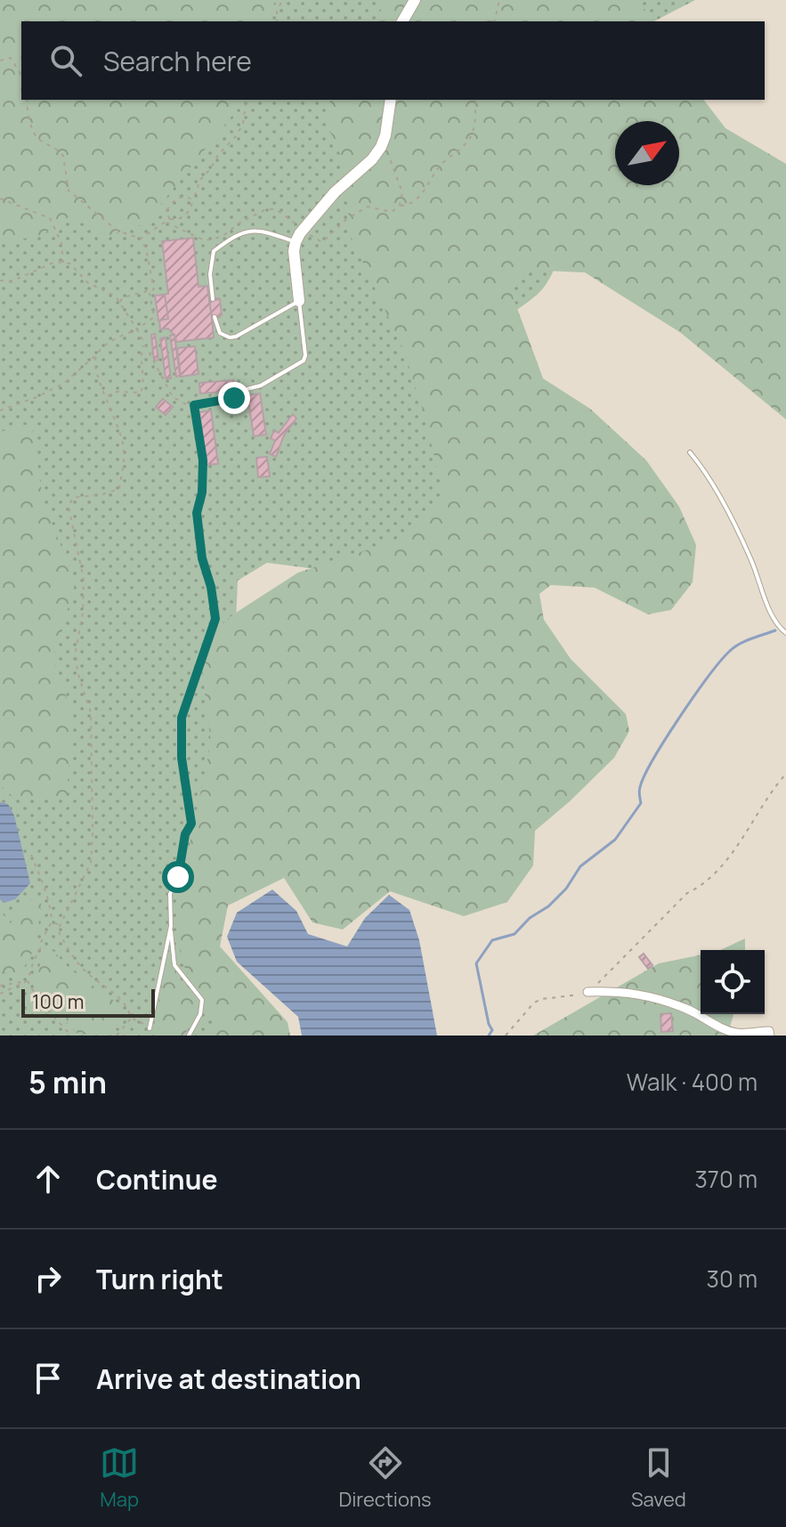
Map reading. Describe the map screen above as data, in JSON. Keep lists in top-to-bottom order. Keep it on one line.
{"scale_bar":"100 m","north":"top right","page":{"search":"Search here","scale":"100 m","heading":["5 min","Walk · 400 m"],"list":[["Continue","370 m"],["Turn right","30 m"],"Arrive at destination"],"nav":["Map","Directions","Saved"]}}
